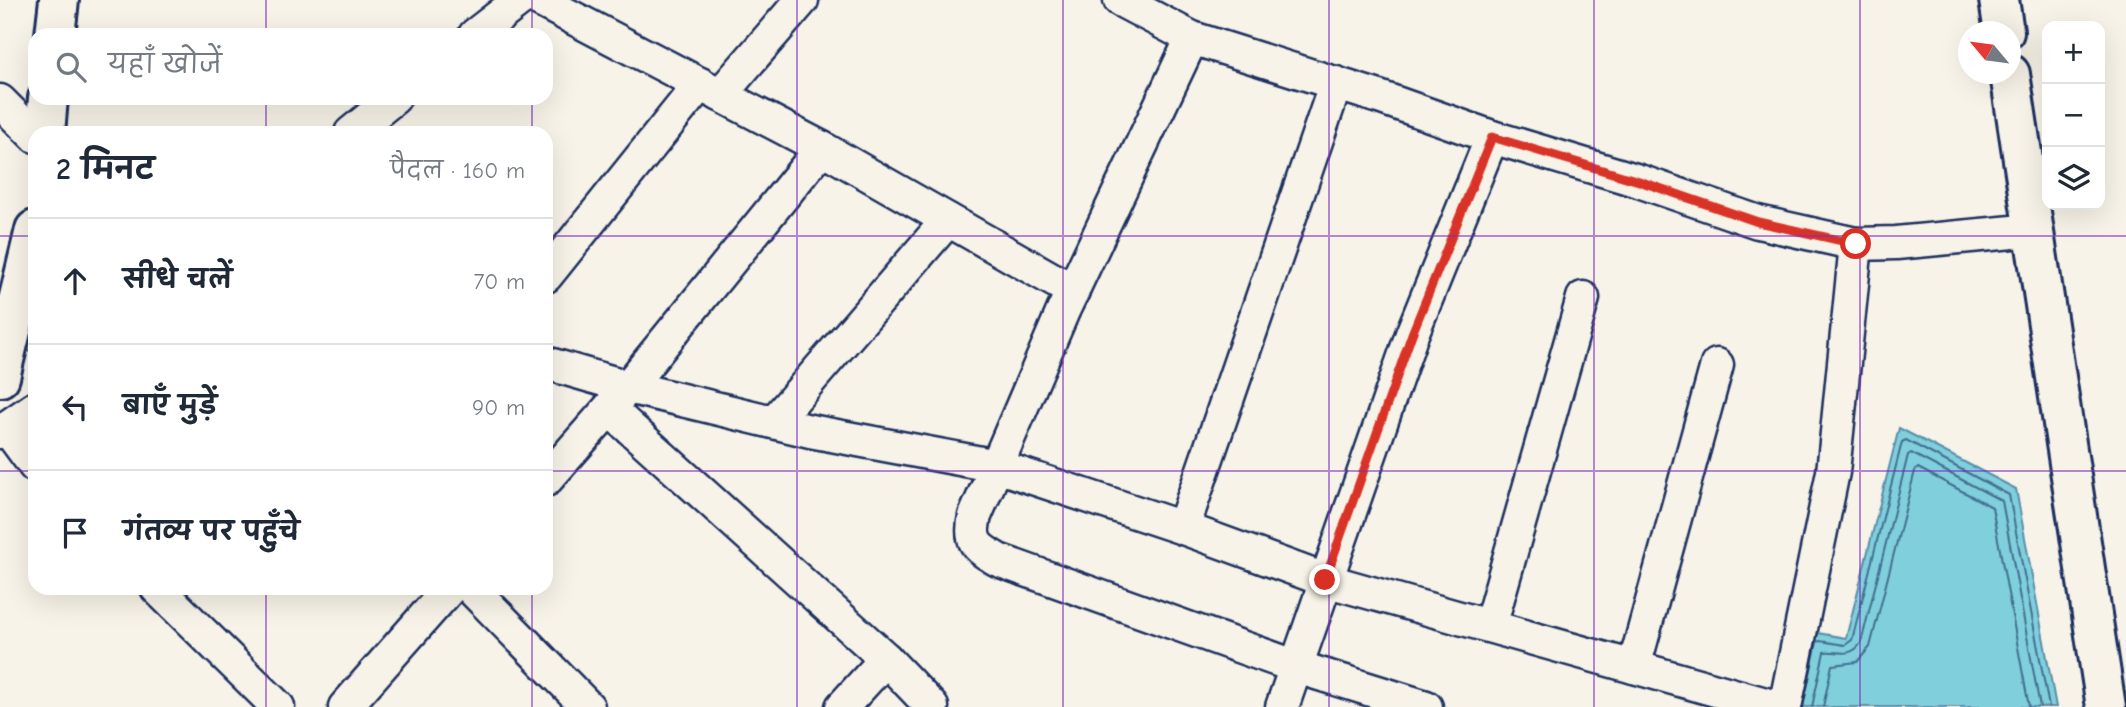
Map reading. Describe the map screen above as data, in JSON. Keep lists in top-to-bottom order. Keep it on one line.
{"north":"top left","page":{"map_buttons":["+","−"],"search":"यहाँ खोजें","heading":["2 मिनट","पैदल · 160 m"],"list":[["सीधे चलें","70 m"],["बाएँ मुड़ें","90 m"],"गंतव्य पर पहुँचे"]}}
